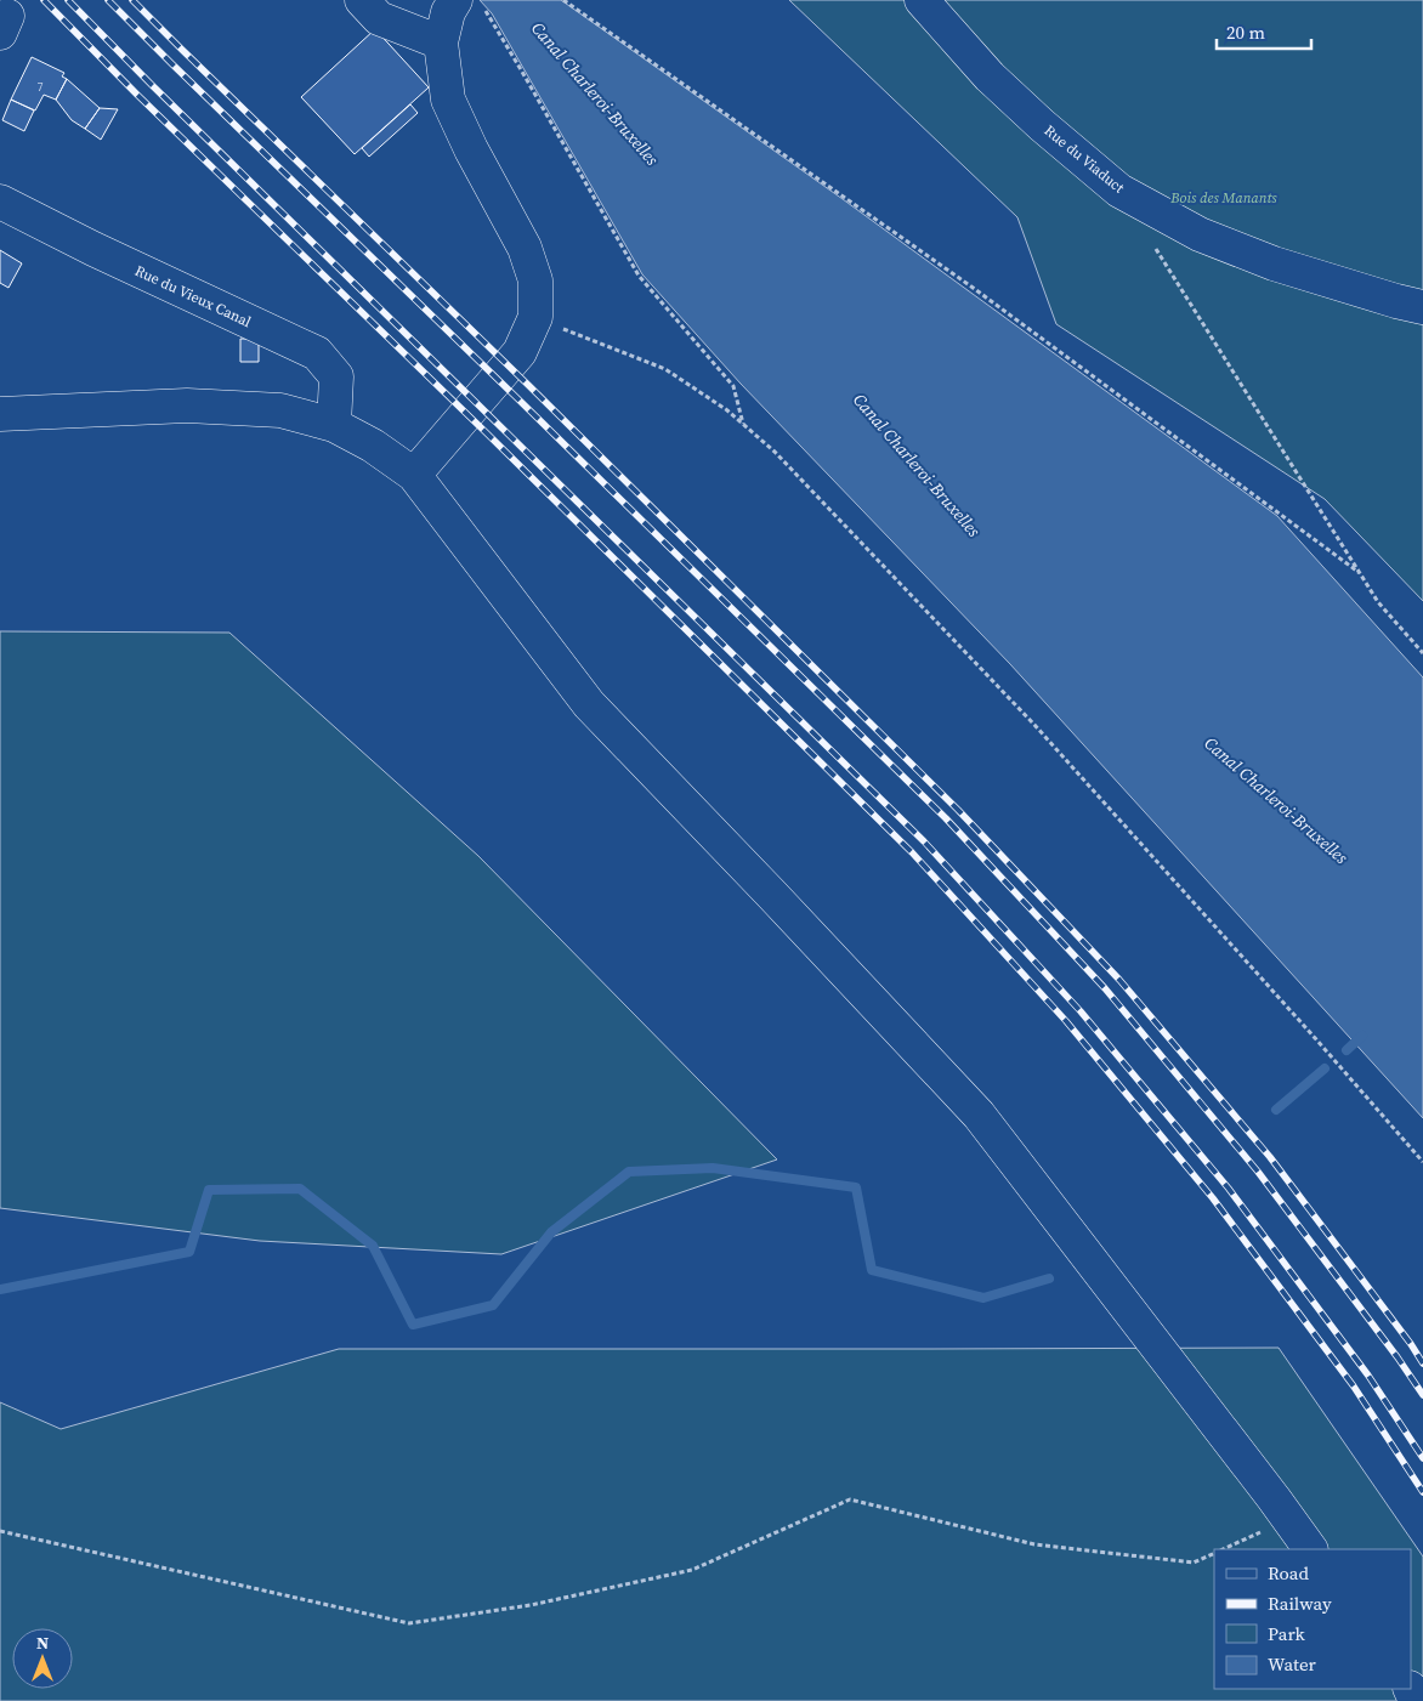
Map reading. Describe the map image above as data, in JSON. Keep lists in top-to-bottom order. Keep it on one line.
{"streets":{"street":["Rue du Viaduct","Rue du Vieux Canal"]},"water":["Canal Charleroi-Bruxelles"],"parks":["Bois des Manants"],"house_numbers":["7"],"legend":["Road","Railway","Park","Water"],"scale_bar":"20 m","north":"top"}
